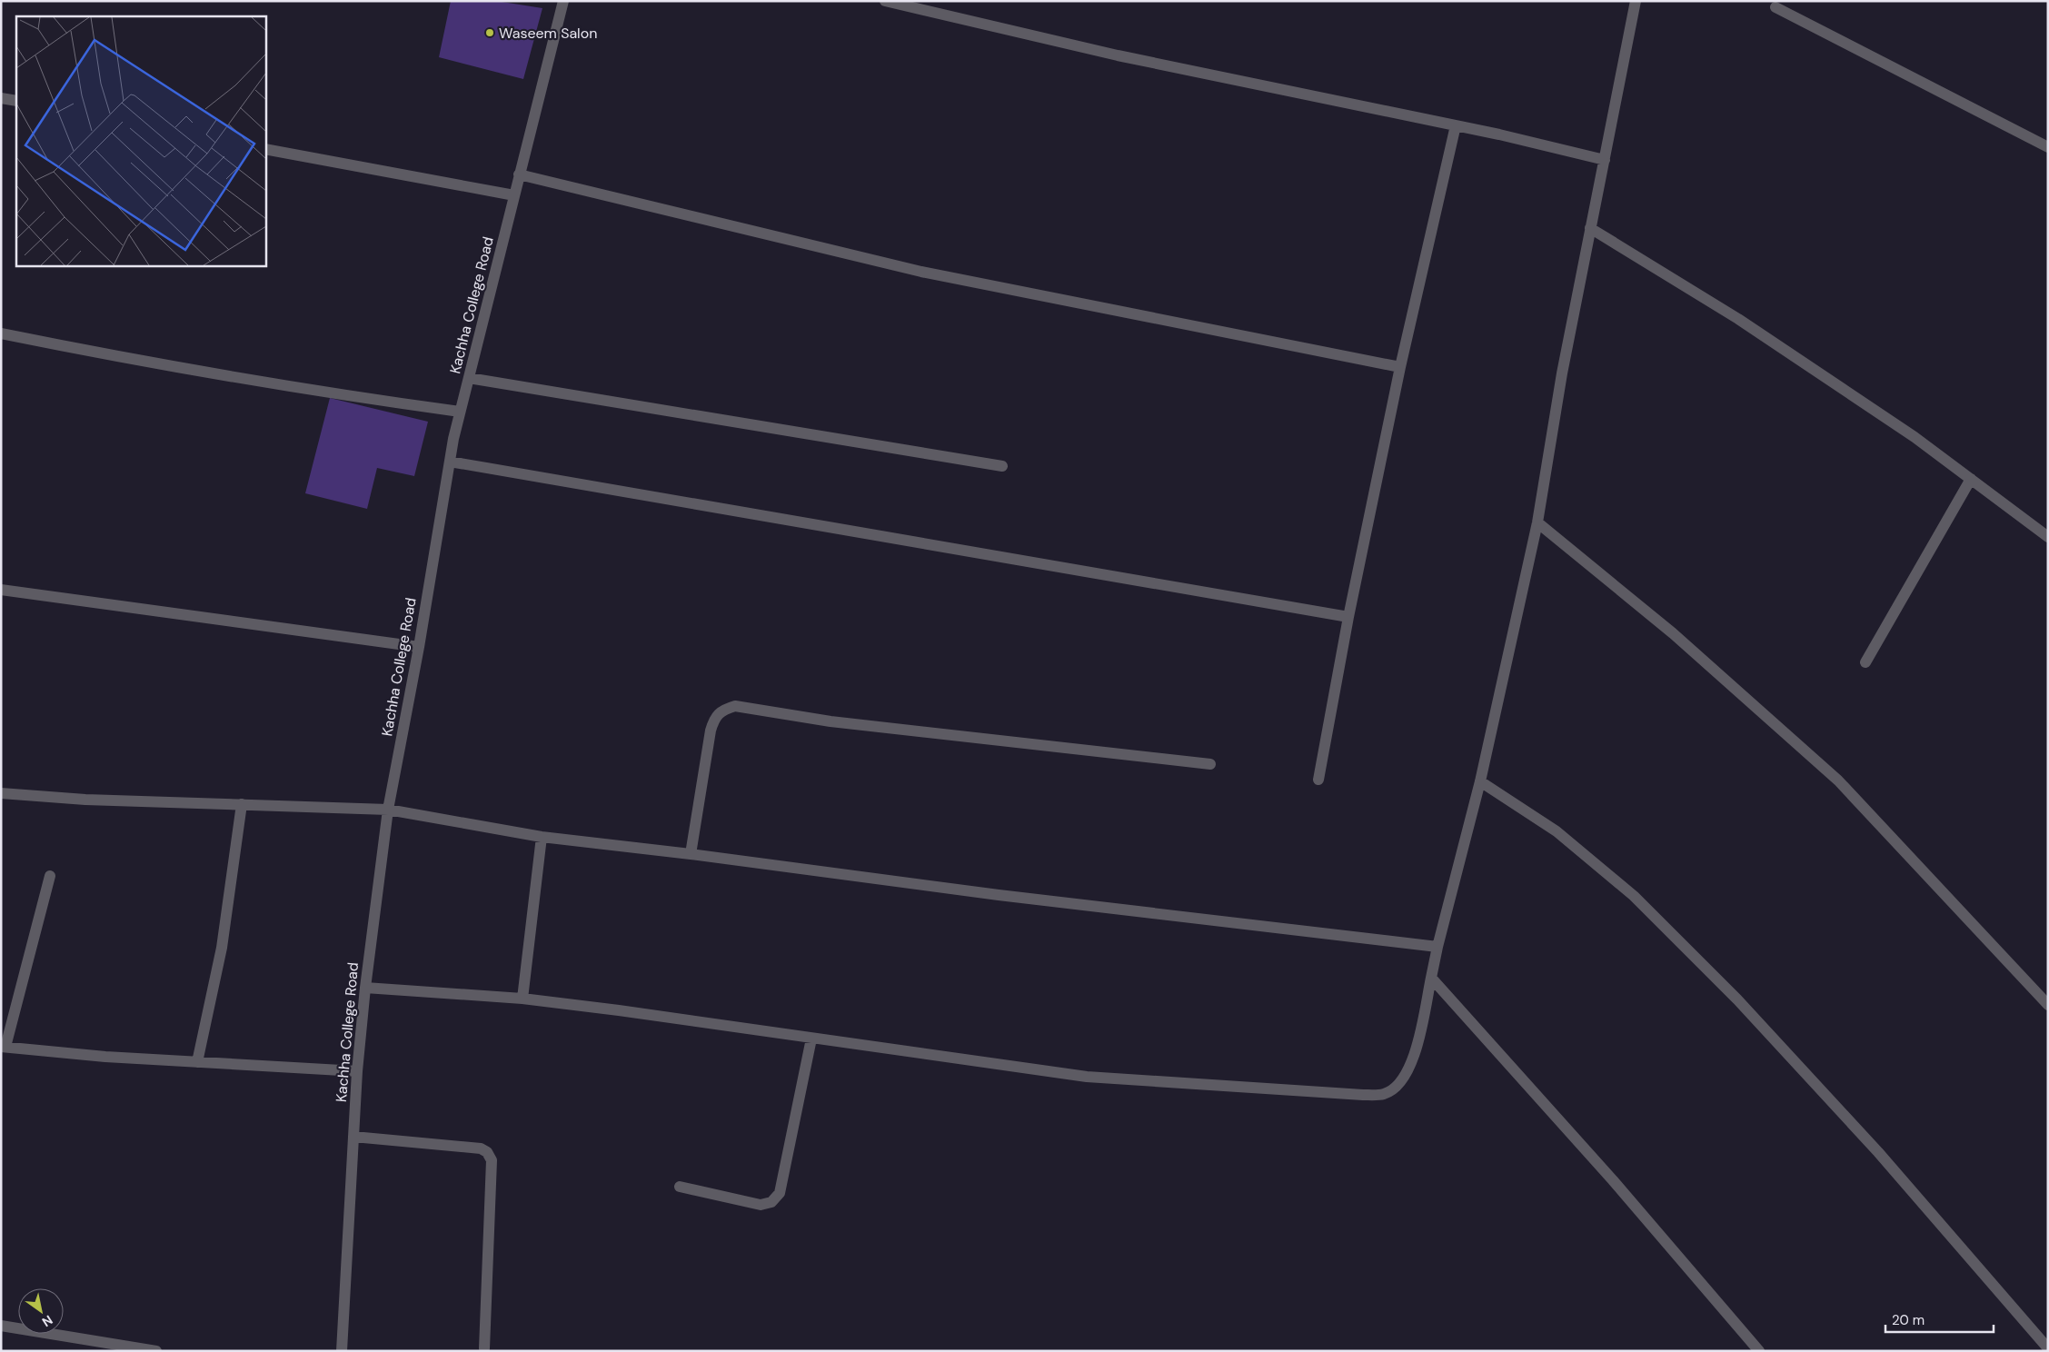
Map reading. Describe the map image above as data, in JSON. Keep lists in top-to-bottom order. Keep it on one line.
{"streets":{"street":["Kachha College Road"]},"places":["Waseem Salon"],"scale_bar":"20 m","north":"bottom right"}
